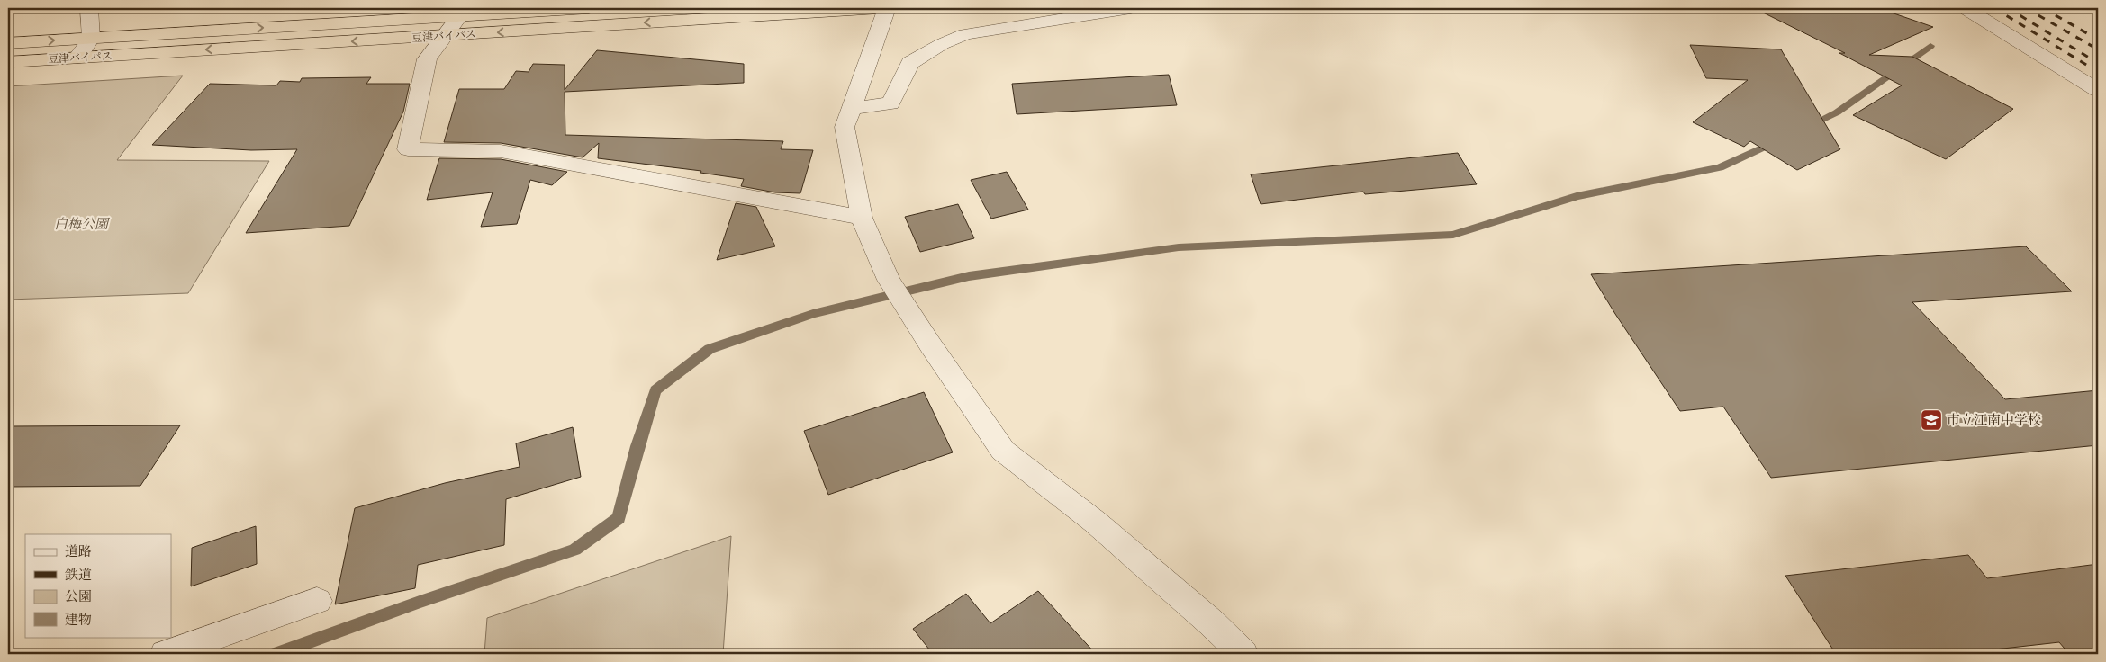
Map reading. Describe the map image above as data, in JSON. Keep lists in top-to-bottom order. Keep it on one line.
{"streets":{"highway":["豆津バイパス"]},"parks":["白梅公園"],"places":{"school or university":["市立江南中学校"]},"legend":["道路","鉄道","公園","建物"]}
